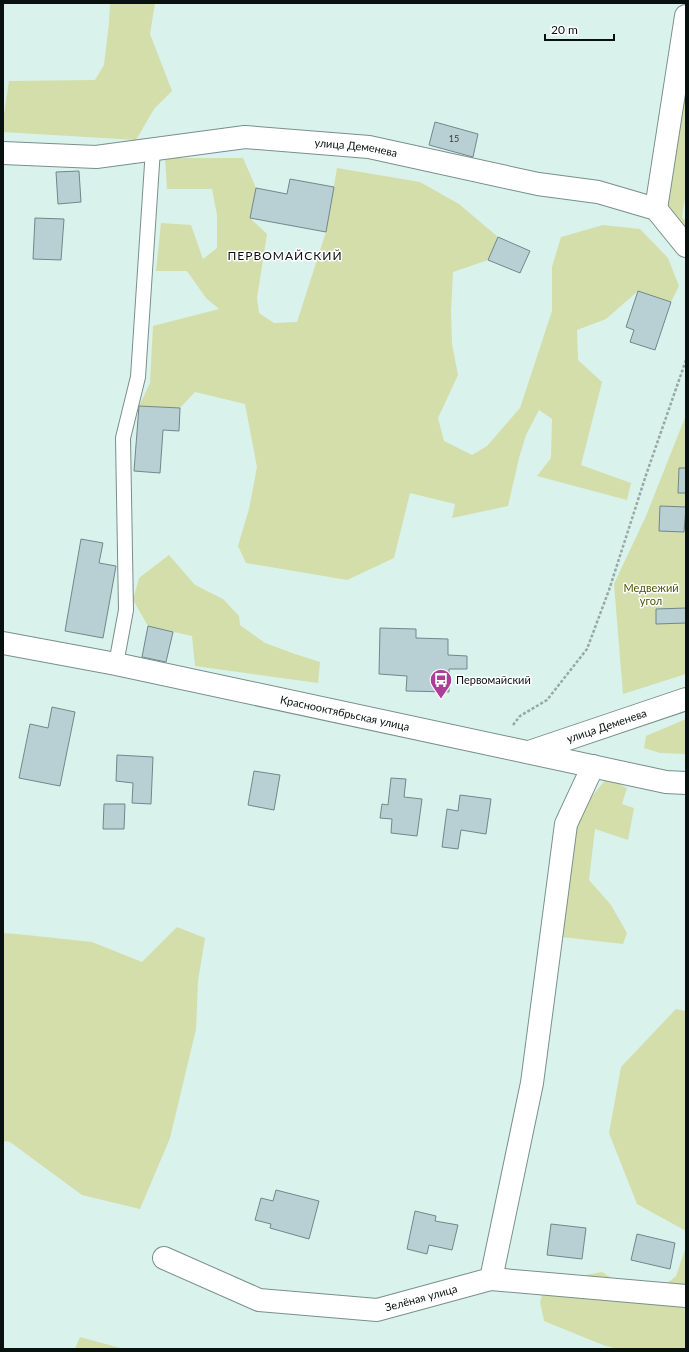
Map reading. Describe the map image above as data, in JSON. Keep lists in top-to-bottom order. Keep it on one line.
{"streets":{"street":["улица Деменева","Краснооктябрьская улица","Зелёная улица"]},"crossings":[["улица Деменева","Краснооктябрьская улица"]],"districts":["ПЕРВОМАЙСКИЙ"],"parks":["Медвежий угол"],"places":{"bus stop":["Первомайский"]},"house_numbers":["15"],"scale_bar":"20 m"}
